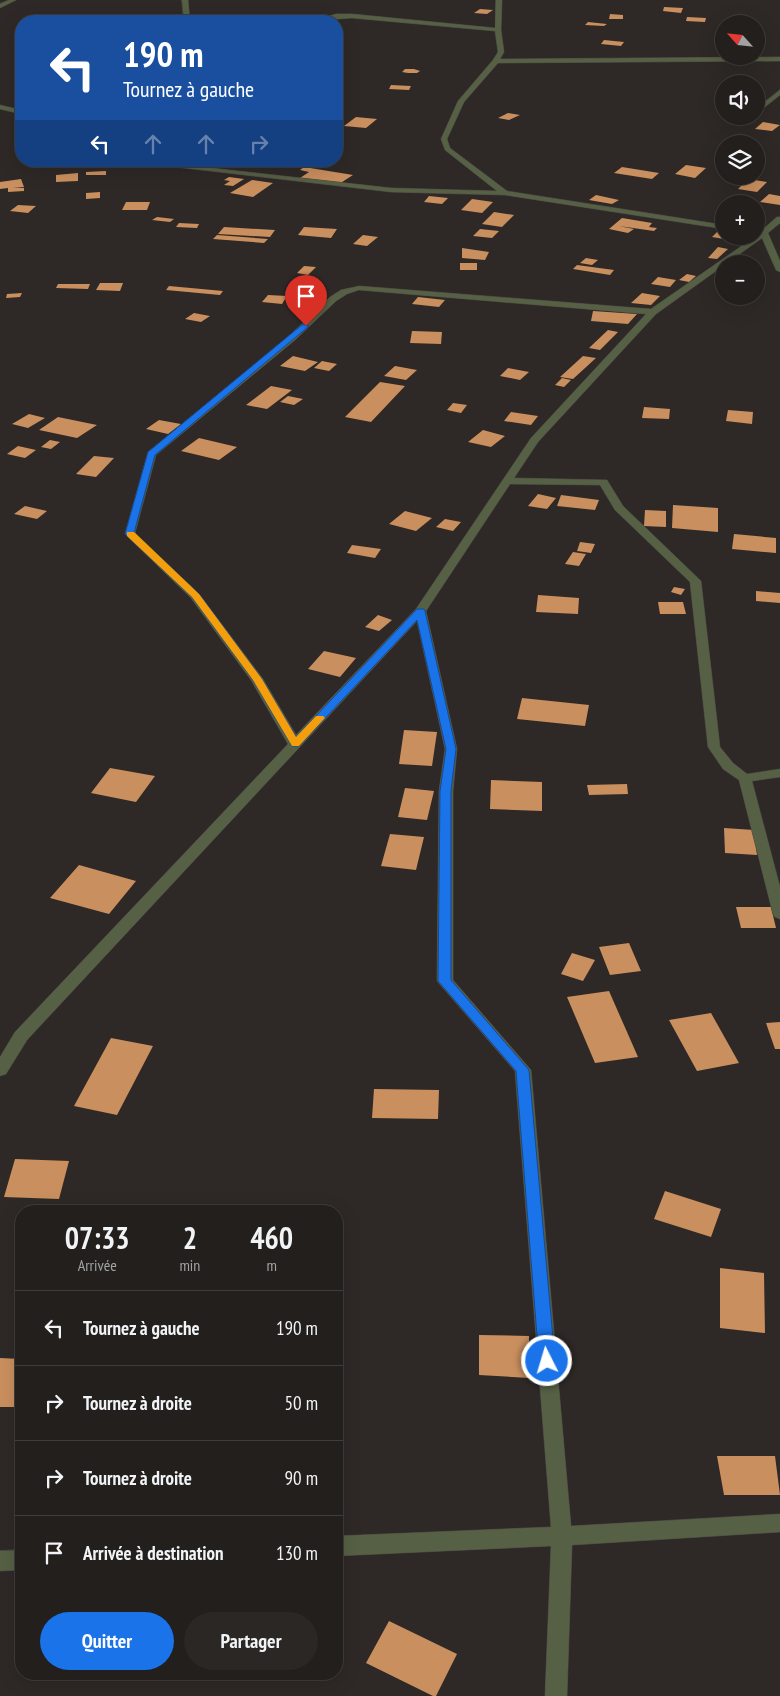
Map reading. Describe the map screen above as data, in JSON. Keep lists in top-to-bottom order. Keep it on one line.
{"north":"top left","page":{"map_buttons":["+","−"],"turn":["190 m","Tournez à gauche"],"eta":["07:33","Arrivée","2","min","460","m"],"list":[{"name":"Tournez à gauche","value":"190 m"},{"name":"Tournez à droite","value":"50 m"},{"name":"Tournez à droite","value":"90 m"},{"name":"Arrivée à destination","value":"130 m"}],"buttons":["Quitter","Partager"]}}
